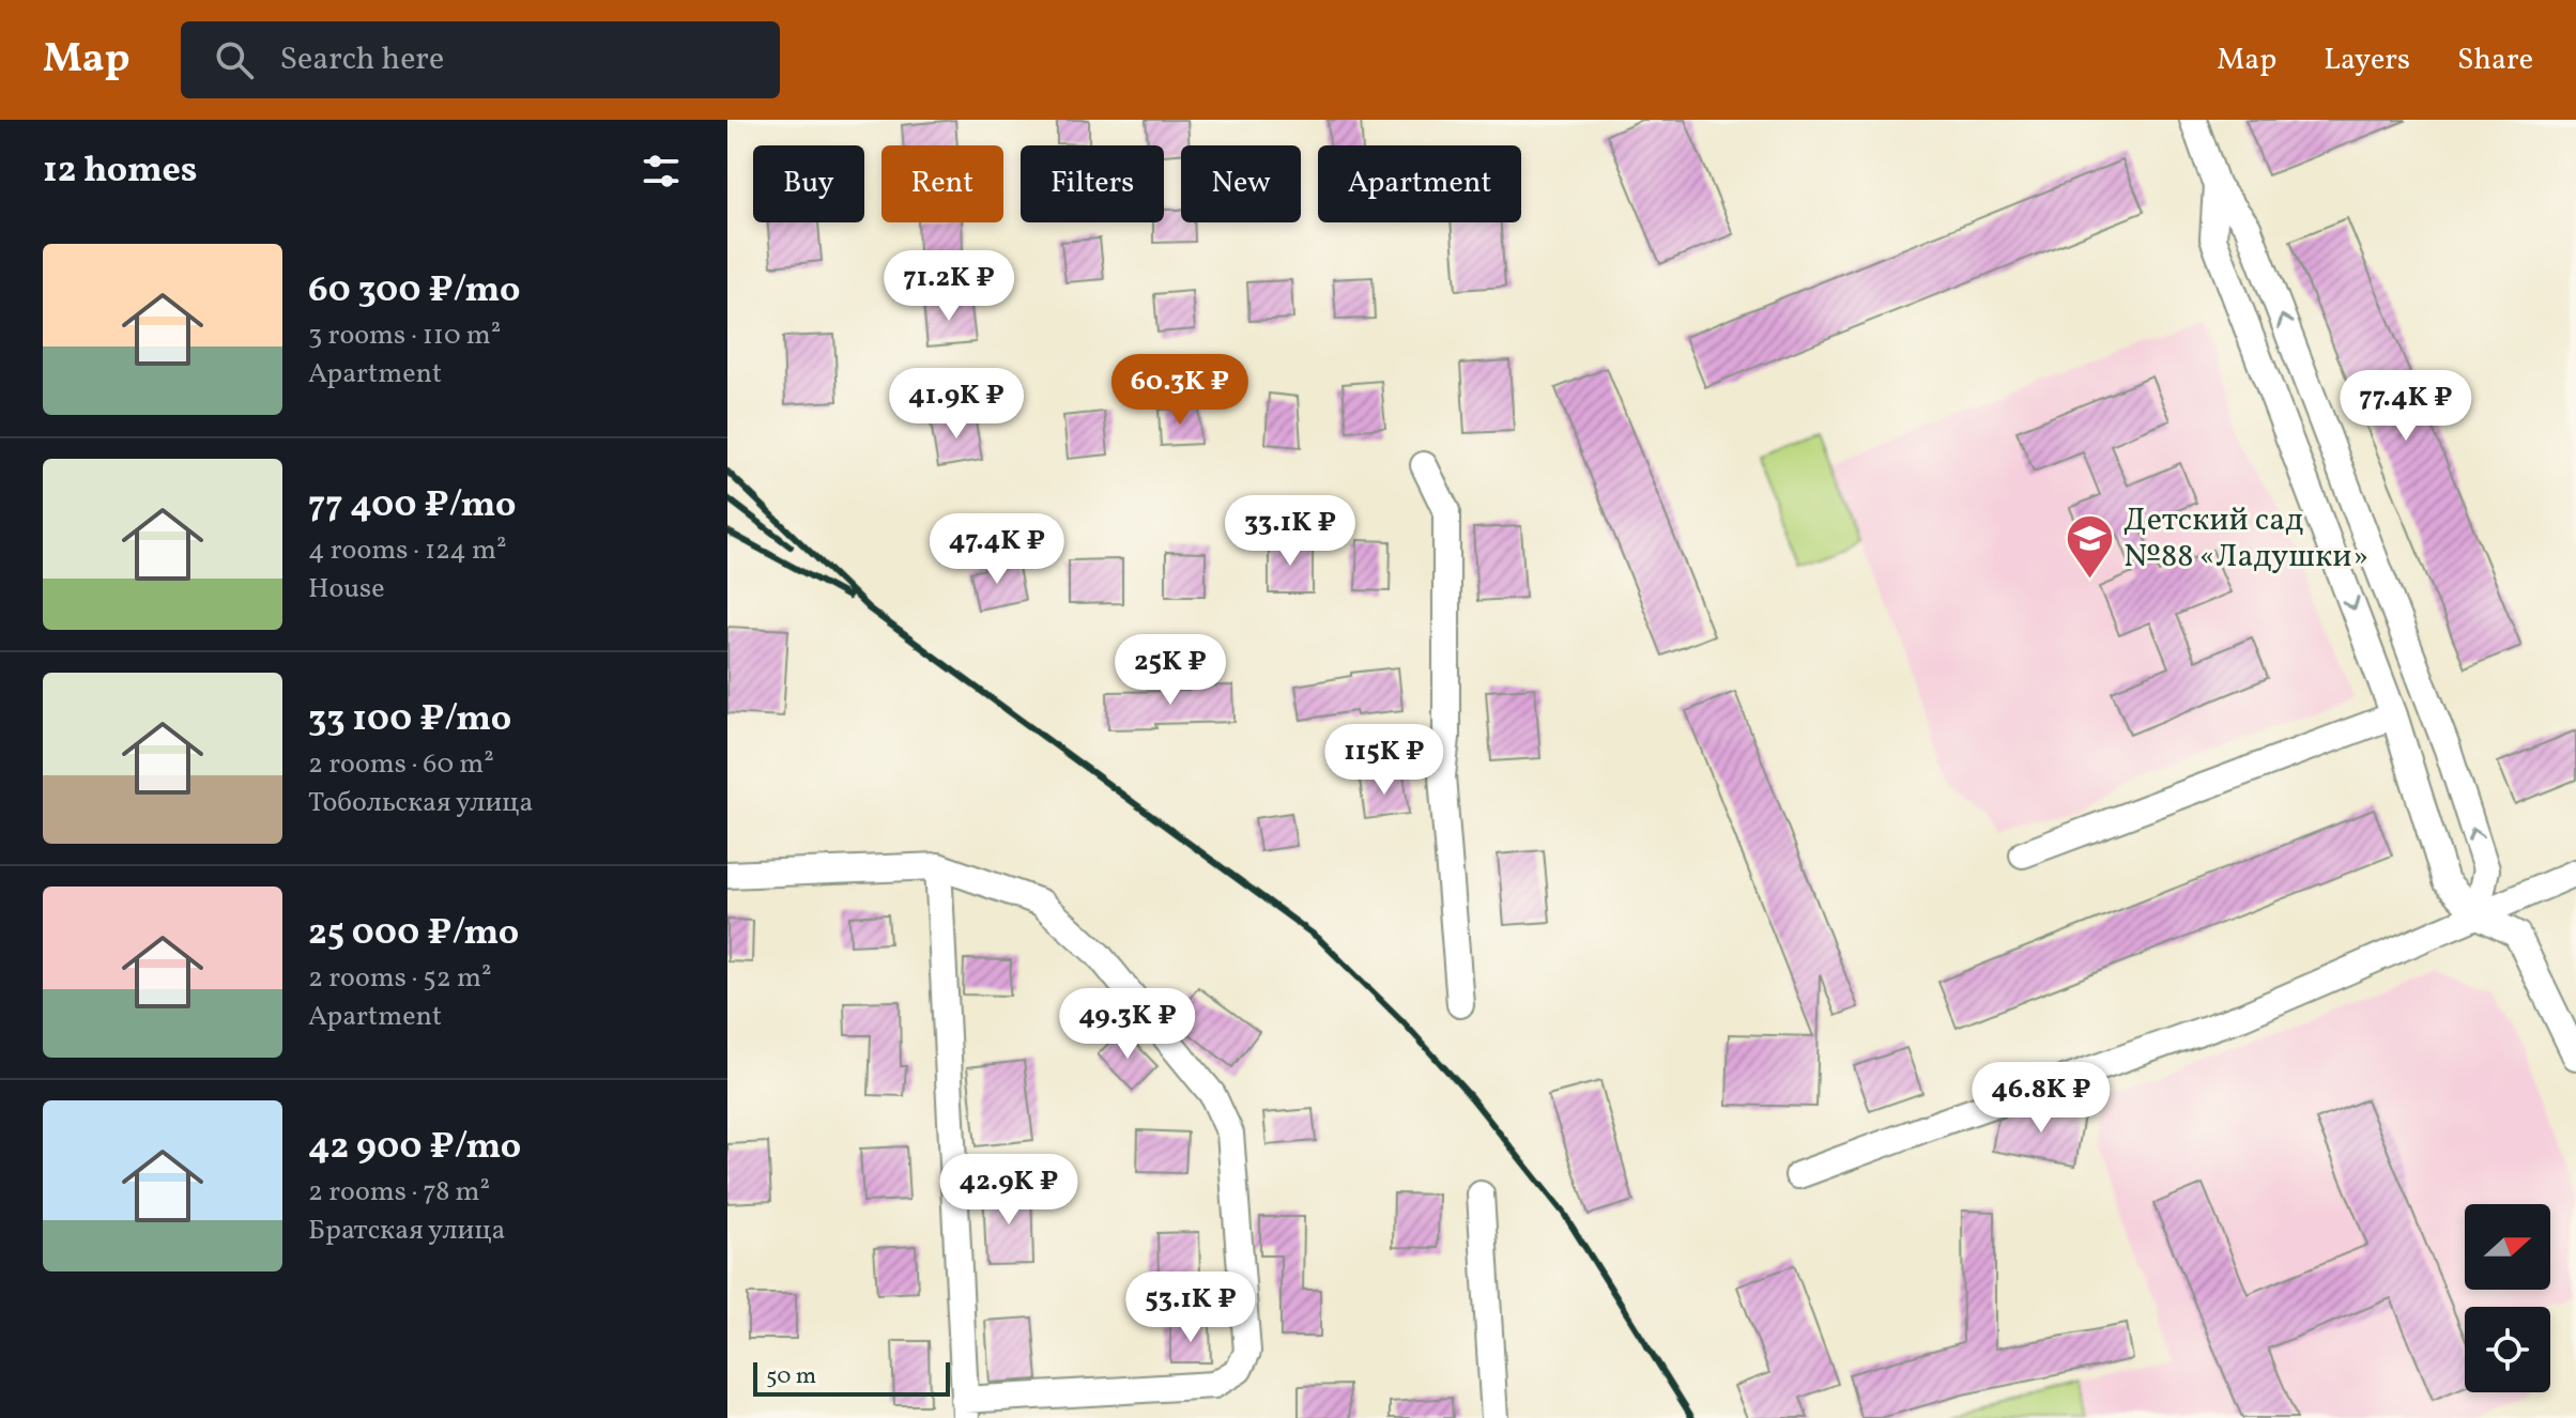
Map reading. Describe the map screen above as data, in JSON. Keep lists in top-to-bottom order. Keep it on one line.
{"places":{"school or university":["Детский сад №88 «Ладушки»"]},"scale_bar":"50 m","north":"right","page":{"header":"Map","search":"Search here","nav":["Map","Layers","Share"],"heading":"12 homes","chip":["Buy","Rent","Filters","New","Apartment"],"list":[{"name":"60 300 ₽/mo","note":"3 rooms · 110 m² · Apartment"},{"name":"77 400 ₽/mo","note":"4 rooms · 124 m² · House"},{"name":"33 100 ₽/mo","note":"2 rooms · 60 m² · Тобольская улица"},{"name":"25 000 ₽/mo","note":"2 rooms · 52 m² · Apartment"},{"name":"42 900 ₽/mo","note":"2 rooms · 78 m² · Братская улица"}],"price":["71.2K ₽","60.3K ₽","41.9K ₽","77.4K ₽","33.1K ₽","47.4K ₽","25K ₽","115K ₽","49.3K ₽","46.8K ₽","42.9K ₽","53.1K ₽"],"scale":"50 m"}}
